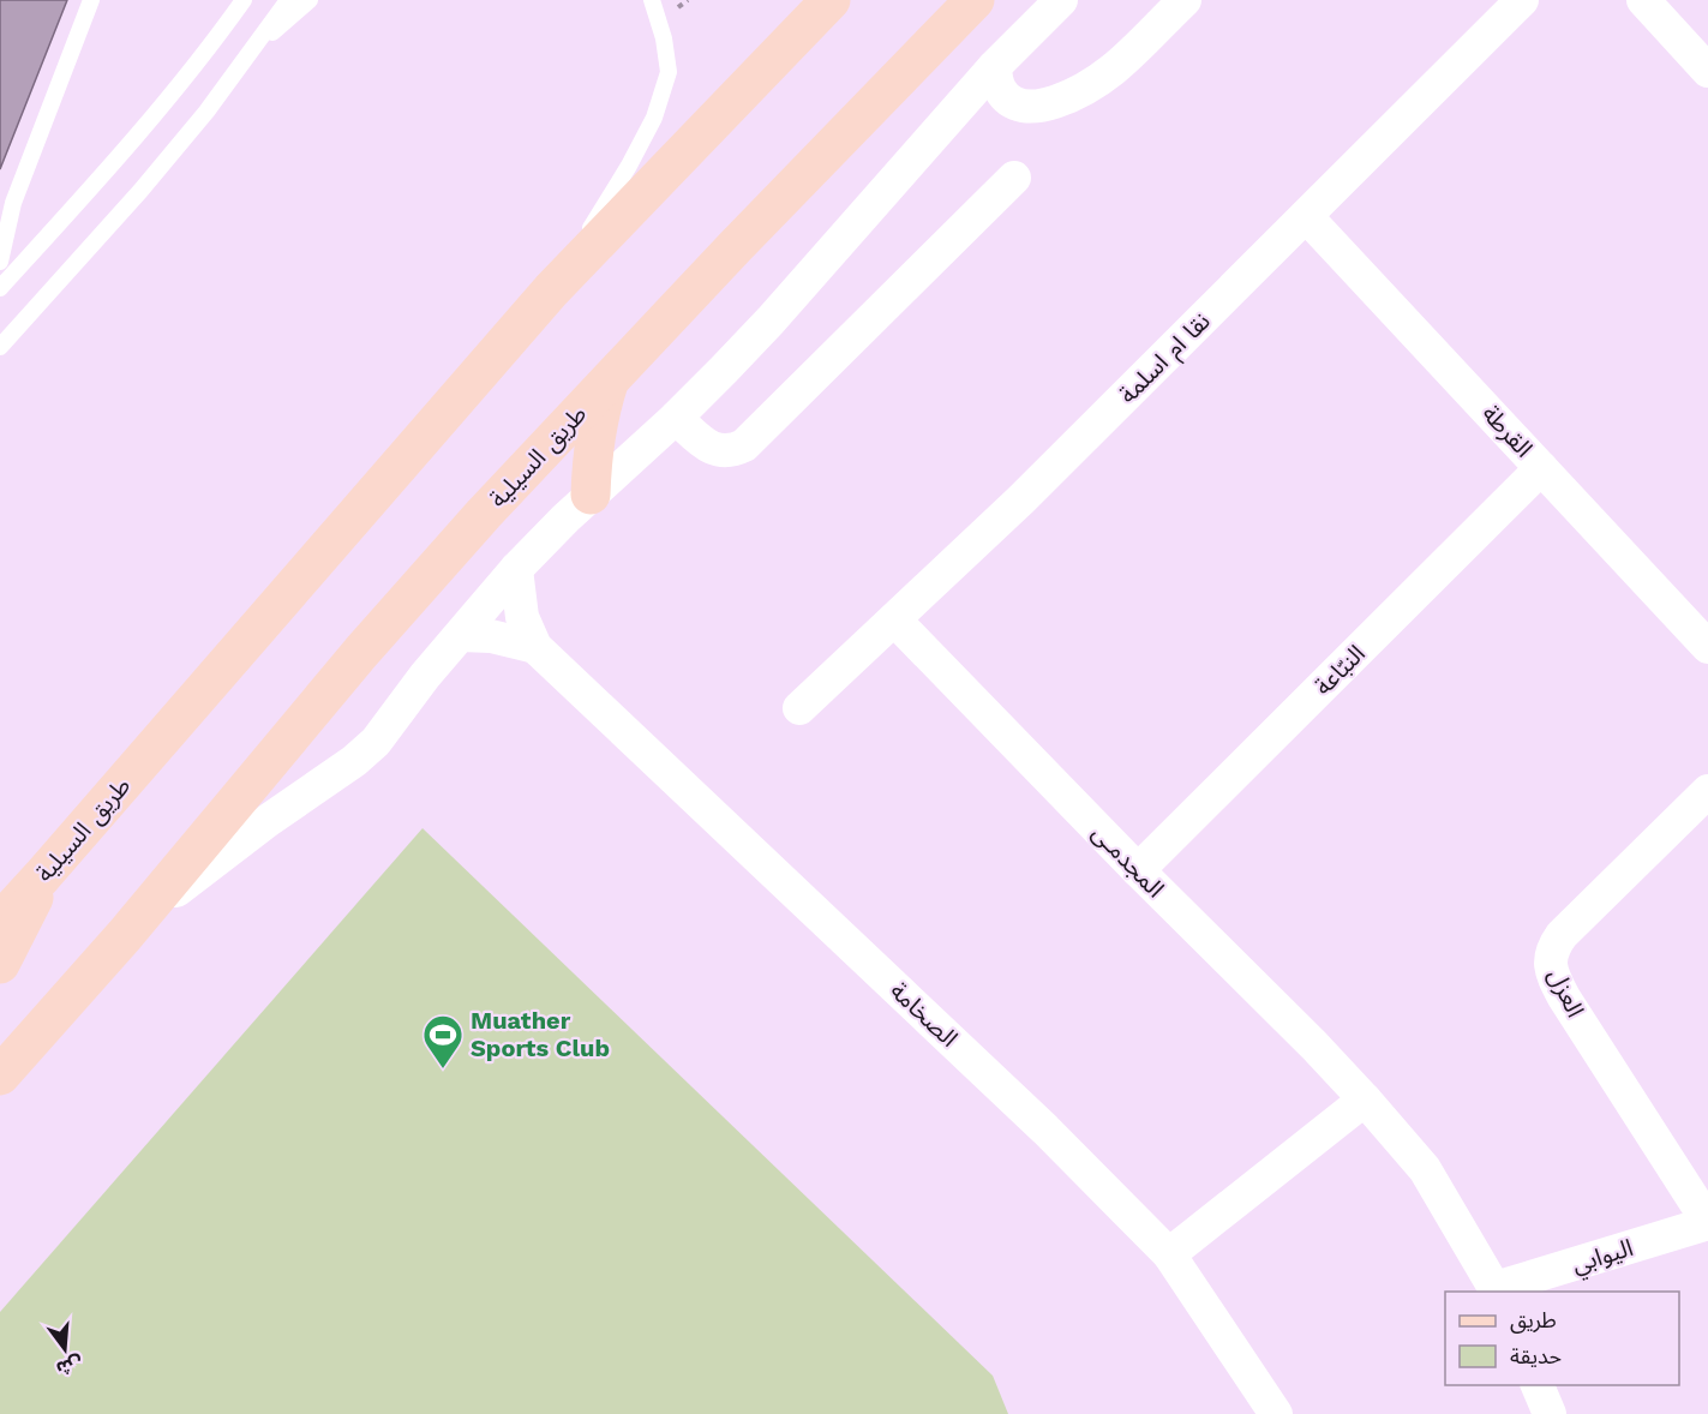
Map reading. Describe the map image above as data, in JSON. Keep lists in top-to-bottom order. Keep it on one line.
{"streets":{"main road":["طريق السيلية"],"street":["نقا ام اسلمة","القرطة","النبّاعة","المجدمـى","العزل","الصخامة","اليوابي"]},"crossings":[["نقا ام اسلمة","القرطة"],["نقا ام اسلمة","المجدمـى"],["القرطة","النبّاعة"],["طريق السيلية","الصخامة"],["النبّاعة","المجدمـى"],["المجدمـى","اليوابي"],["العزل","اليوابي"]],"places":{"sports":["Muather Sports Club"]},"legend":["طريق","حديقة"],"north":"bottom"}
